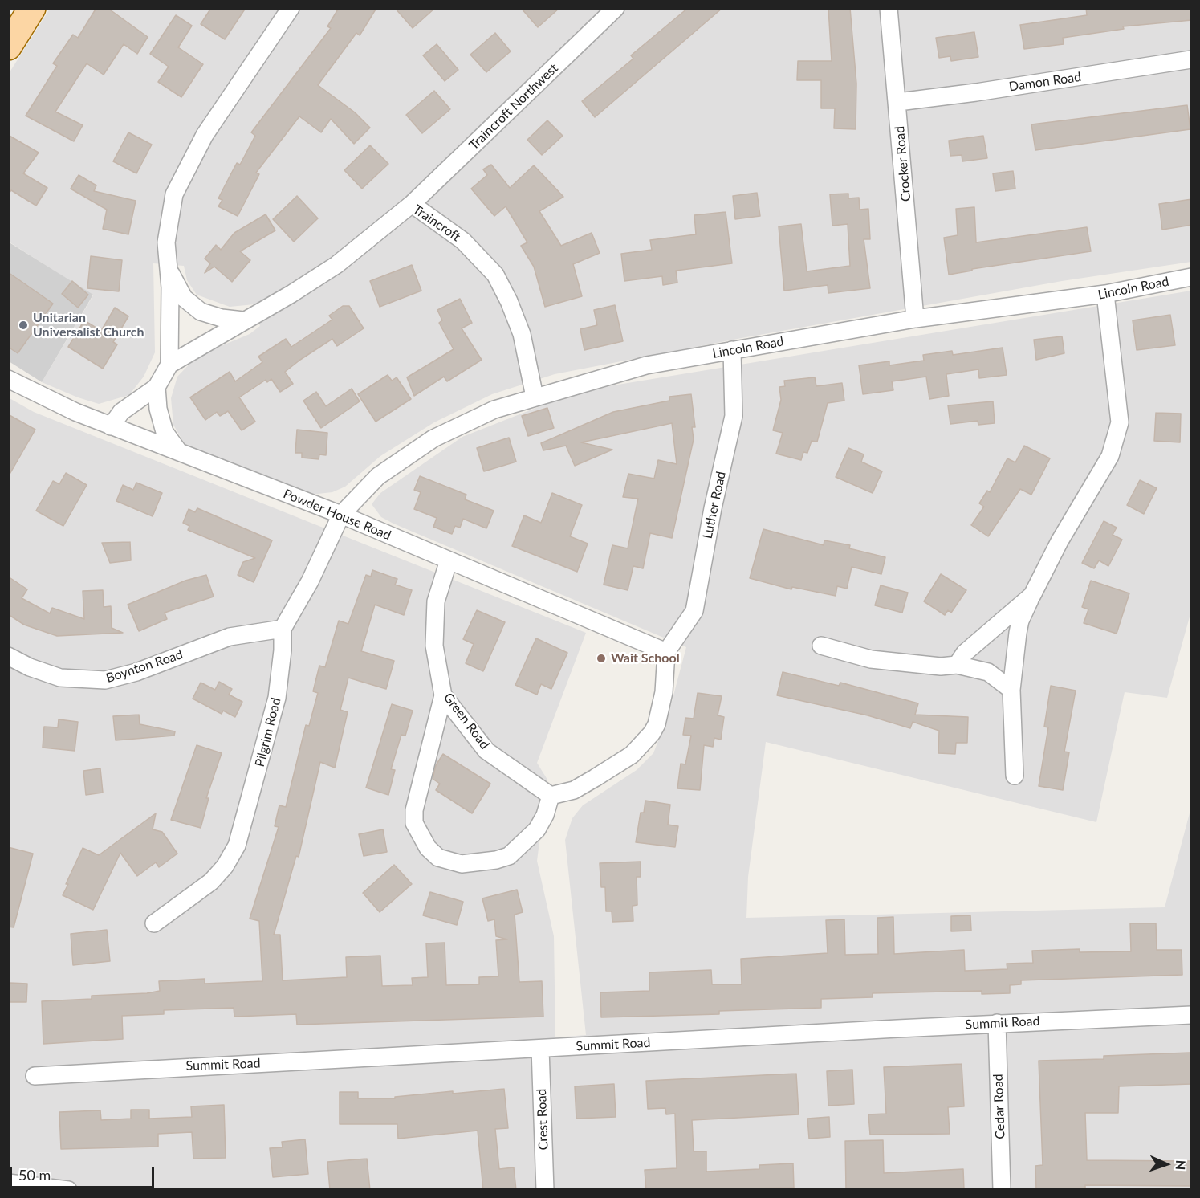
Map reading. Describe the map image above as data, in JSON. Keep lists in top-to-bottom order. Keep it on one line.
{"streets":{"street":["Damon Road","Traincroft Northwest","Crocker Road","Traincroft","Lincoln Road","Luther Road","Powder House Road","Boynton Road","Green Road","Pilgrim Road","Summit Road","Cedar Road","Crest Road"]},"crossings":[["Damon Road","Crocker Road"],["Traincroft Northwest","Traincroft"],["Crocker Road","Lincoln Road"],["Traincroft","Lincoln Road"],["Traincroft","Powder House Road"],["Lincoln Road","Luther Road"],["Lincoln Road","Powder House Road"],["Lincoln Road","Pilgrim Road"],["Luther Road","Powder House Road"],["Powder House Road","Green Road"],["Powder House Road","Pilgrim Road"],["Boynton Road","Pilgrim Road"],["Summit Road","Cedar Road"],["Summit Road","Crest Road"]],"places":["Unitarian Universalist Church","Wait School"],"scale_bar":"50 m","north":"right"}
